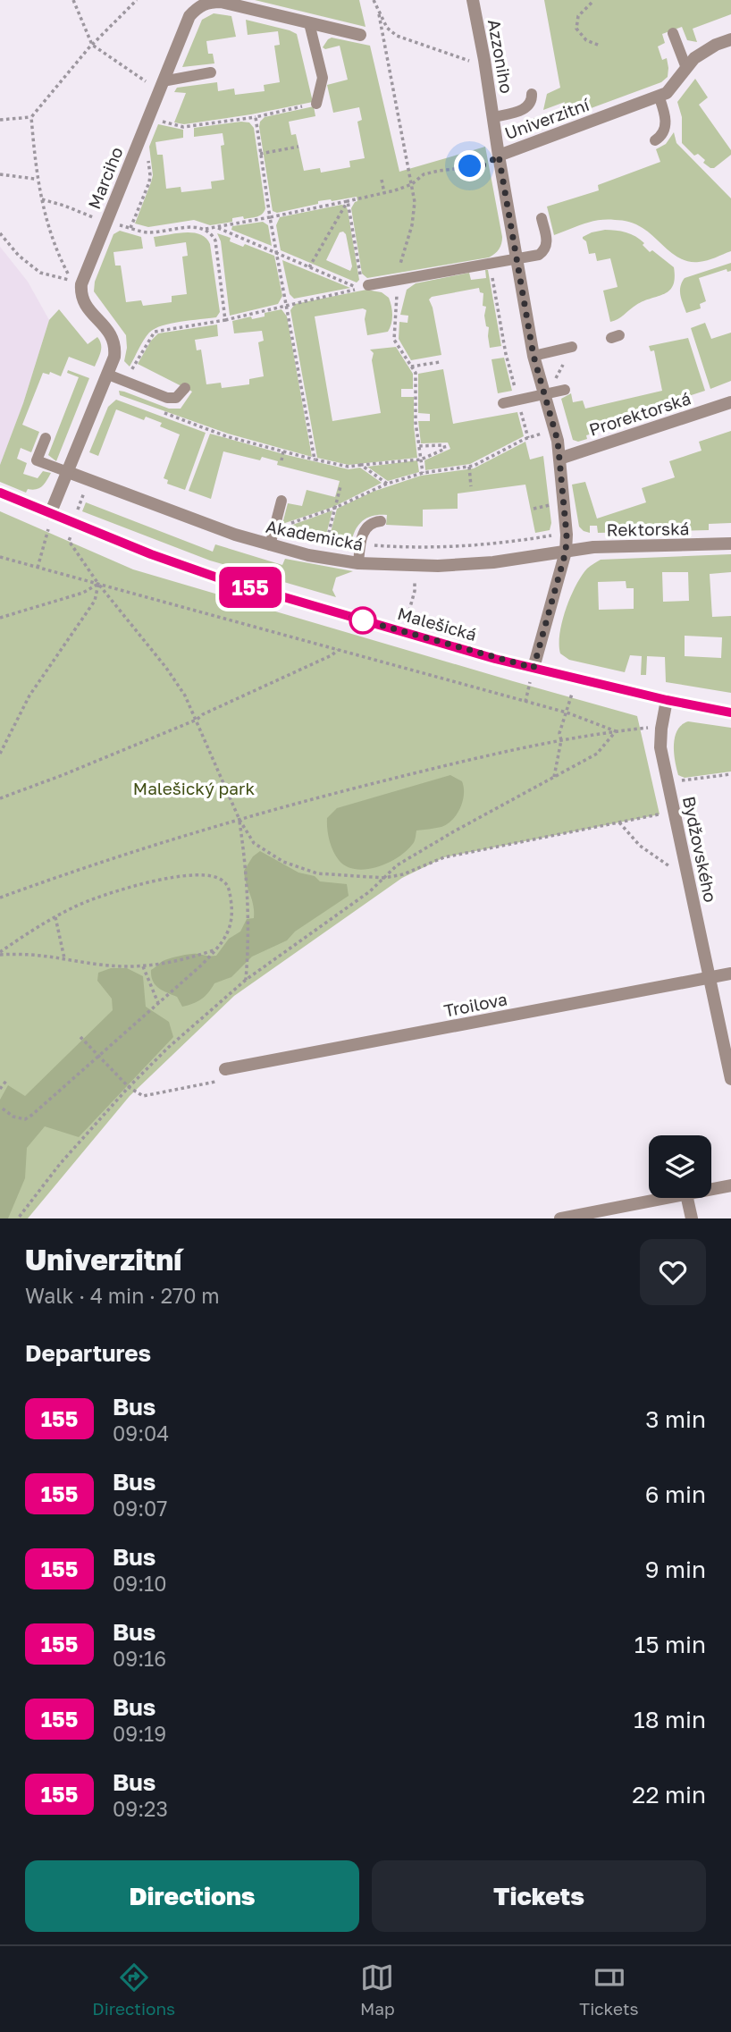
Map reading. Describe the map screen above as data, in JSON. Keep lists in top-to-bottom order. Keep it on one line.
{"streets":{"street":["Azzoniho","Univerzitní","Marciho","Prorektorská","Rektorská","Akademická","Malešická","Bydžovského","Troilova"]},"crossings":[["Azzoniho","Univerzitní"],["Univerzitní","Prorektorská"],["Univerzitní","Rektorská"],["Univerzitní","Akademická"],["Univerzitní","Malešická"],["Marciho","Akademická"],["Marciho","Malešická"],["Rektorská","Akademická"],["Malešická","Bydžovského"],["Bydžovského","Troilova"]],"parks":["Malešický park"],"lines":["bus line 155"],"page":{"on_map":"155","heading":[["Univerzitní","Walk · 4 min · 270 m"],"Departures"],"list":[{"mark":"155","name":"Bus","note":"09:04","value":"3 min"},{"mark":"155","name":"Bus","note":"09:07","value":"6 min"},{"mark":"155","name":"Bus","note":"09:10","value":"9 min"},{"mark":"155","name":"Bus","note":"09:16","value":"15 min"},{"mark":"155","name":"Bus","note":"09:19","value":"18 min"},{"mark":"155","name":"Bus","note":"09:23","value":"22 min"}],"buttons":["Directions","Tickets"],"tabs":["Directions","Map","Tickets"]}}
